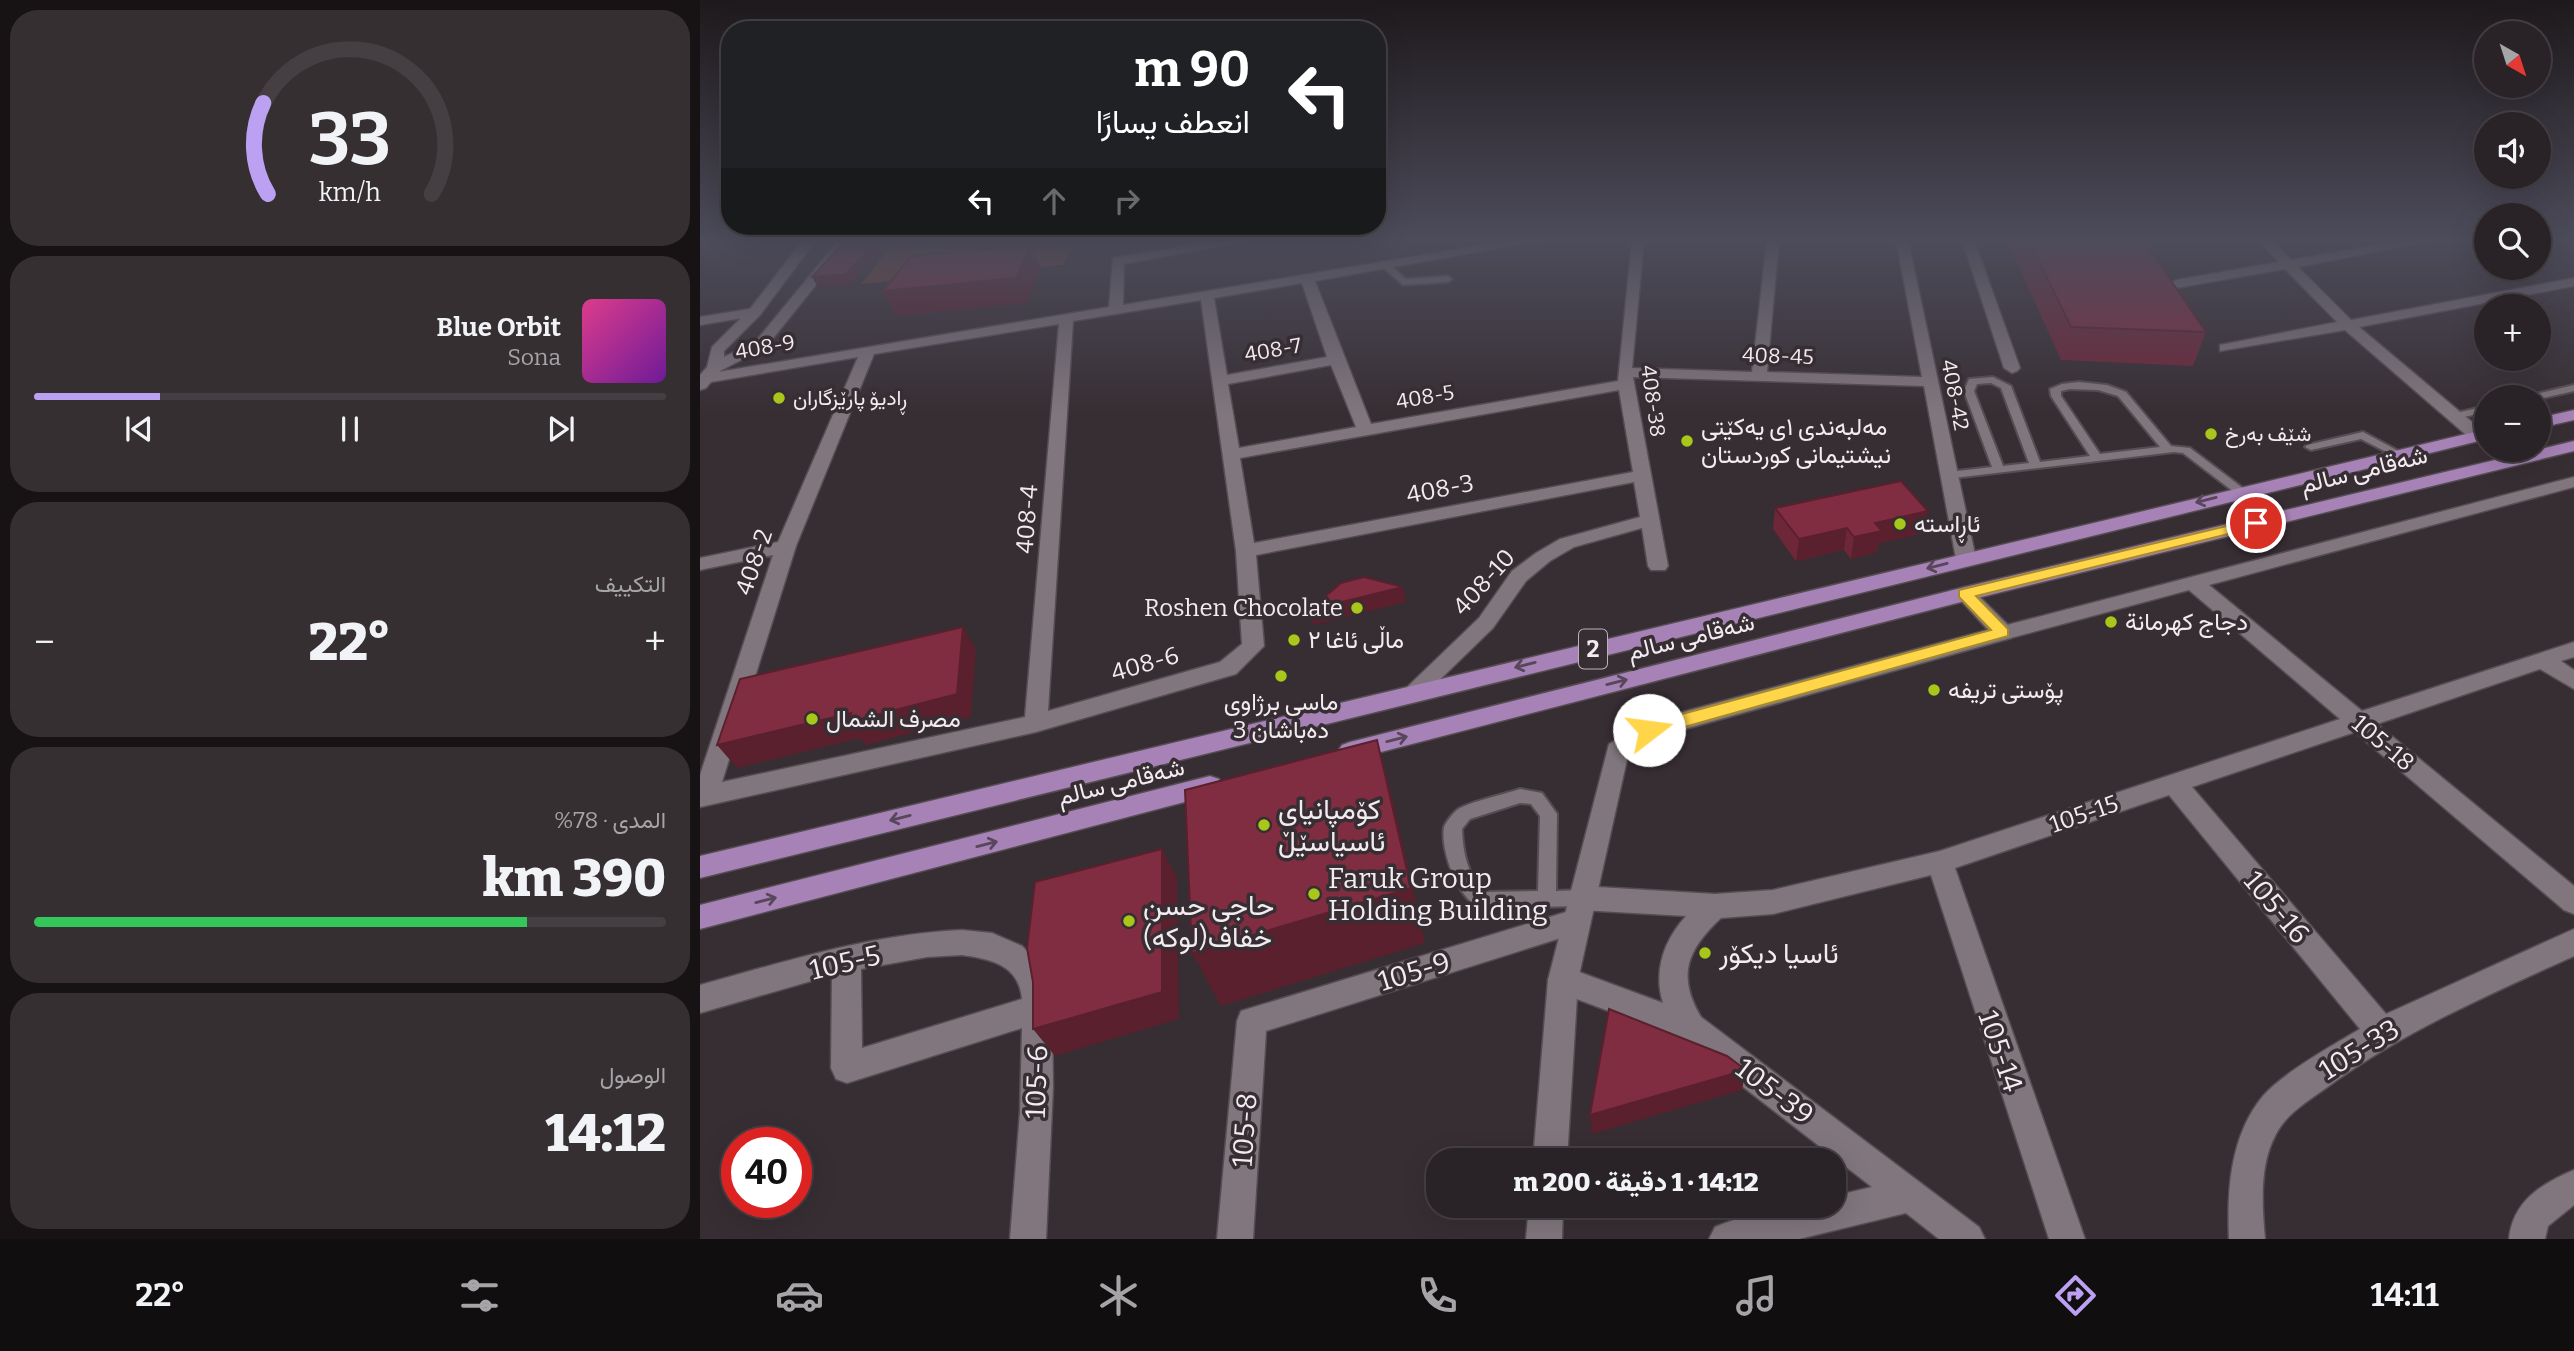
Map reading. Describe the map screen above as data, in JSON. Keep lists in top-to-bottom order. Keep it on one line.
{"streets":{"main road":["شەقامی سالم","2"],"street":["408-9","408-7","408-45","408-42","408-5","408-38","408-3","408-4","408-2","408-10","408-6","105-18","105-15","105-16","105-5","105-9","105-33","105-14","105-6","105-39","105-8"]},"crossings":[["408-9","408-4"],["408-9","408-2"],["408-7","408-6"],["408-45","408-42"],["408-45","408-5"],["408-45","408-38"],["408-42","شەقامی سالم"],["408-5","408-38"],["408-5","408-6"],["408-38","408-3"],["408-38","408-10"],["شەقامی سالم","408-10"],["408-3","408-6"],["408-4","408-6"],["408-2","408-6"],["105-18","105-15"],["105-15","105-16"],["105-15","105-9"],["105-15","105-14"],["105-16","105-33"],["105-5","105-6"],["105-9","105-8"]],"places":["ڕادیۆ پارێزگاران","شێف بەرخ","مەلبەندی ١ی یەکێتی نیشتیمانی کوردستان","ئاڕاستە","Roshen Chocolate","دجاج كهرمانة","ماڵی ئاغا ۲","ماسی برژاوی دەباشان 3","پۆستی تریفە","مصرف الشمال","کۆمپانیای ئاسیاسێڵ","Faruk Group Holding Building","حاجی حسن (لوکه)خفاف","ئاسیا دیكۆر"],"north":"bottom right","page":{"map_buttons":["+","−"],"turn":["90 m","انعطف يسارًا"],"song":["Blue Orbit","Sona"],"tile":["التكييف",["المدى · 78%","390 km"],["الوصول","14:12"]],"heat":["−","22°","+"],"limit":"40","trip":"14:12 · 1 دقيقة · 200 m","tabs":["14:11","22°"],"gauge":["33","km/h"]}}
